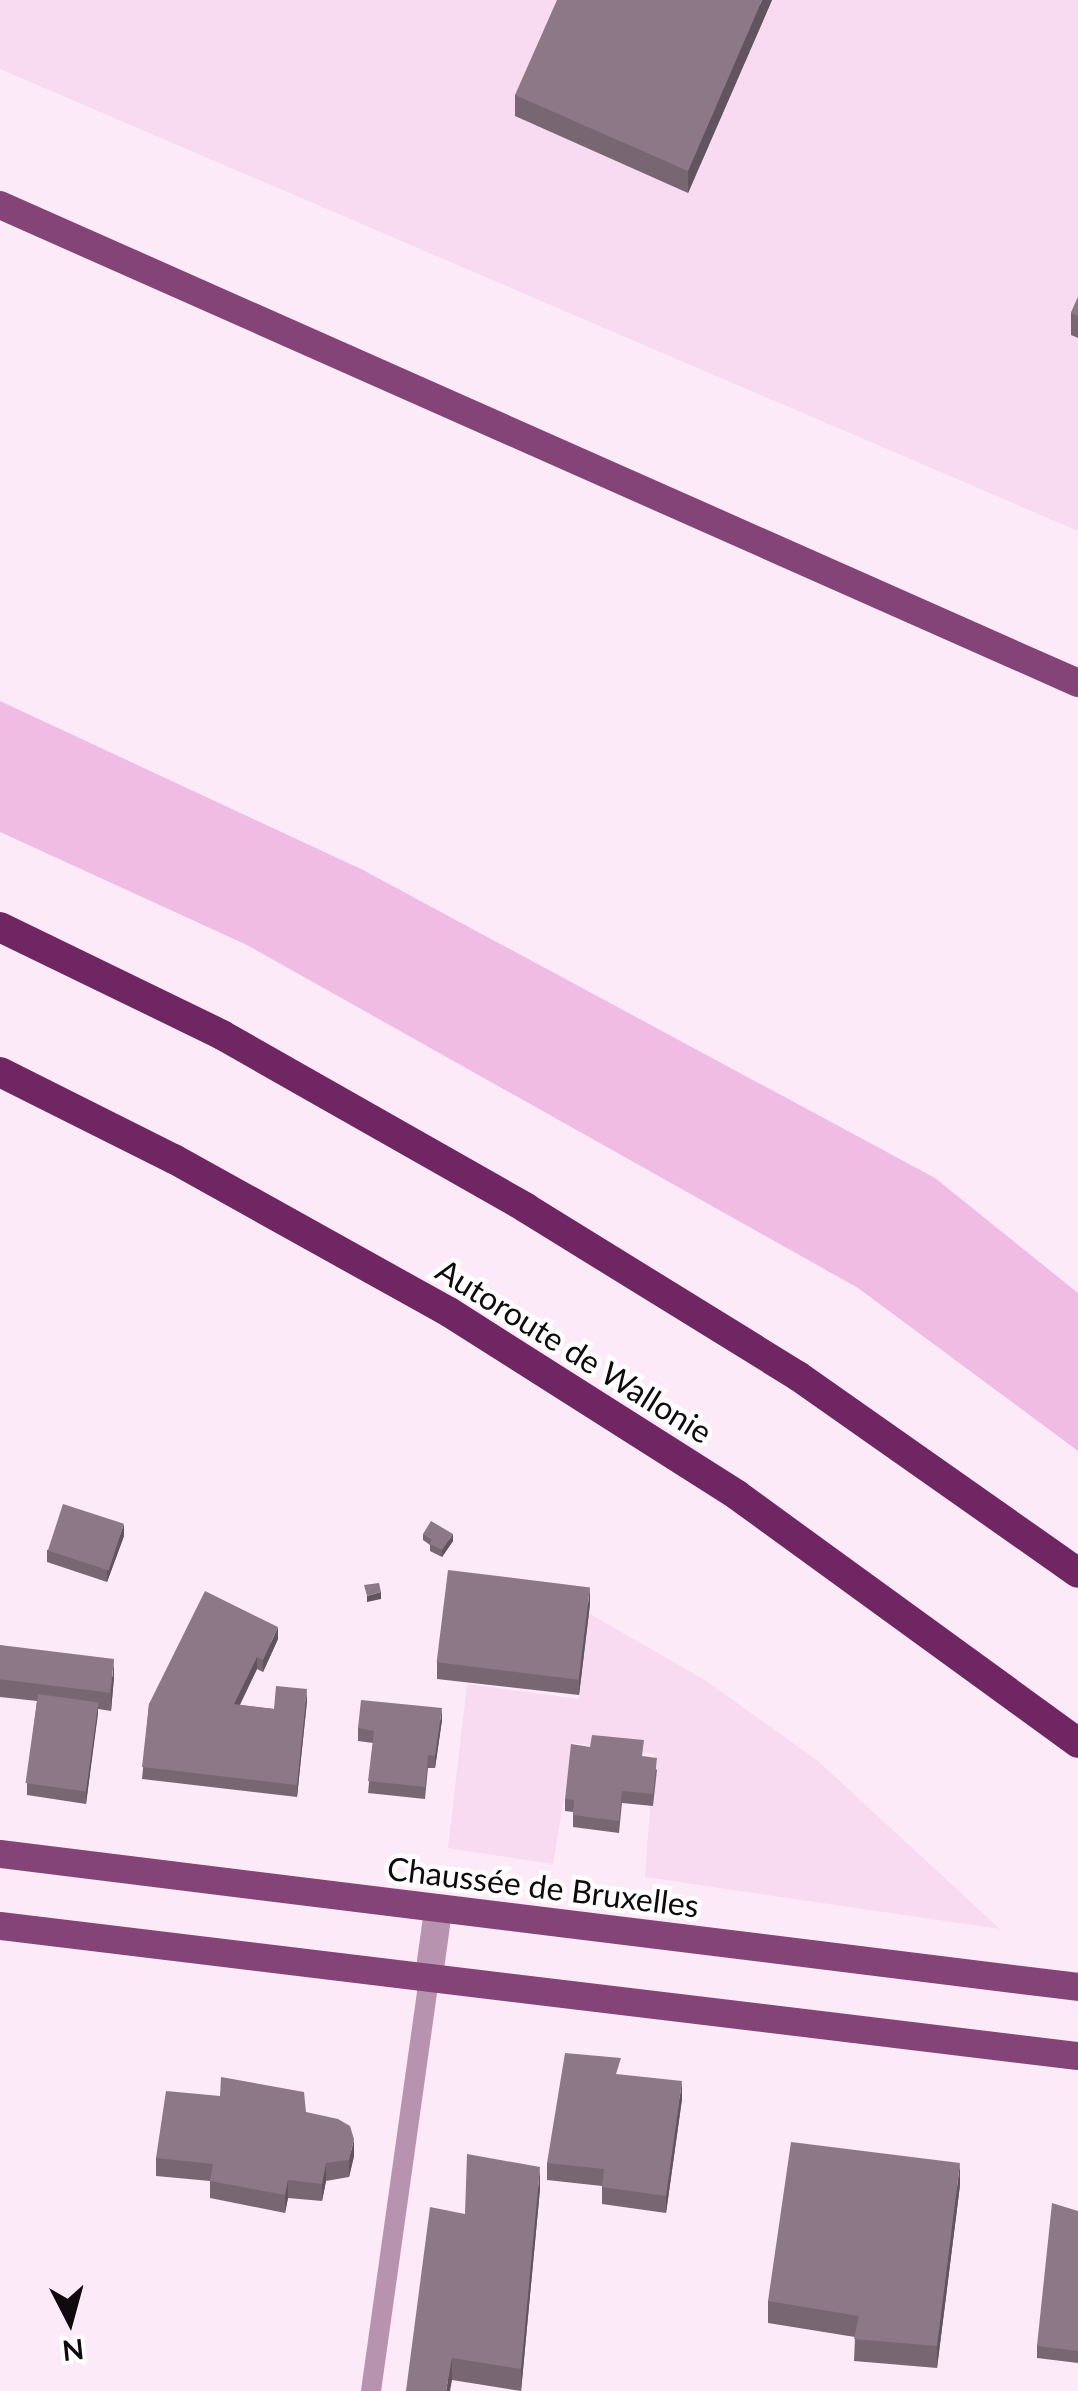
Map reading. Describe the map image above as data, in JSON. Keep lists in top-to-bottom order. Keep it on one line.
{"streets":{"highway":["Autoroute de Wallonie"],"main road":["Chaussée de Bruxelles"]},"north":"bottom"}
